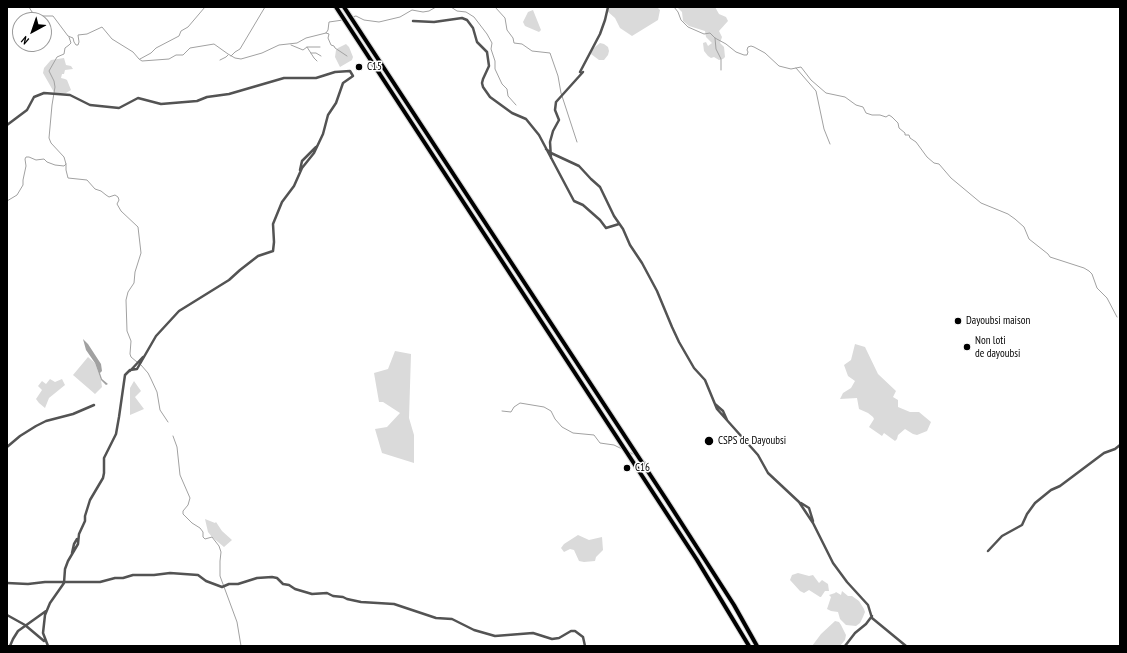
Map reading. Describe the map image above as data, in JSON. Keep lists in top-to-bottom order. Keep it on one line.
{"places":["C15","Dayoubsi maison","Non loti de dayoubsi","CSPS de Dayoubsi","C16"],"north":"bottom left"}
